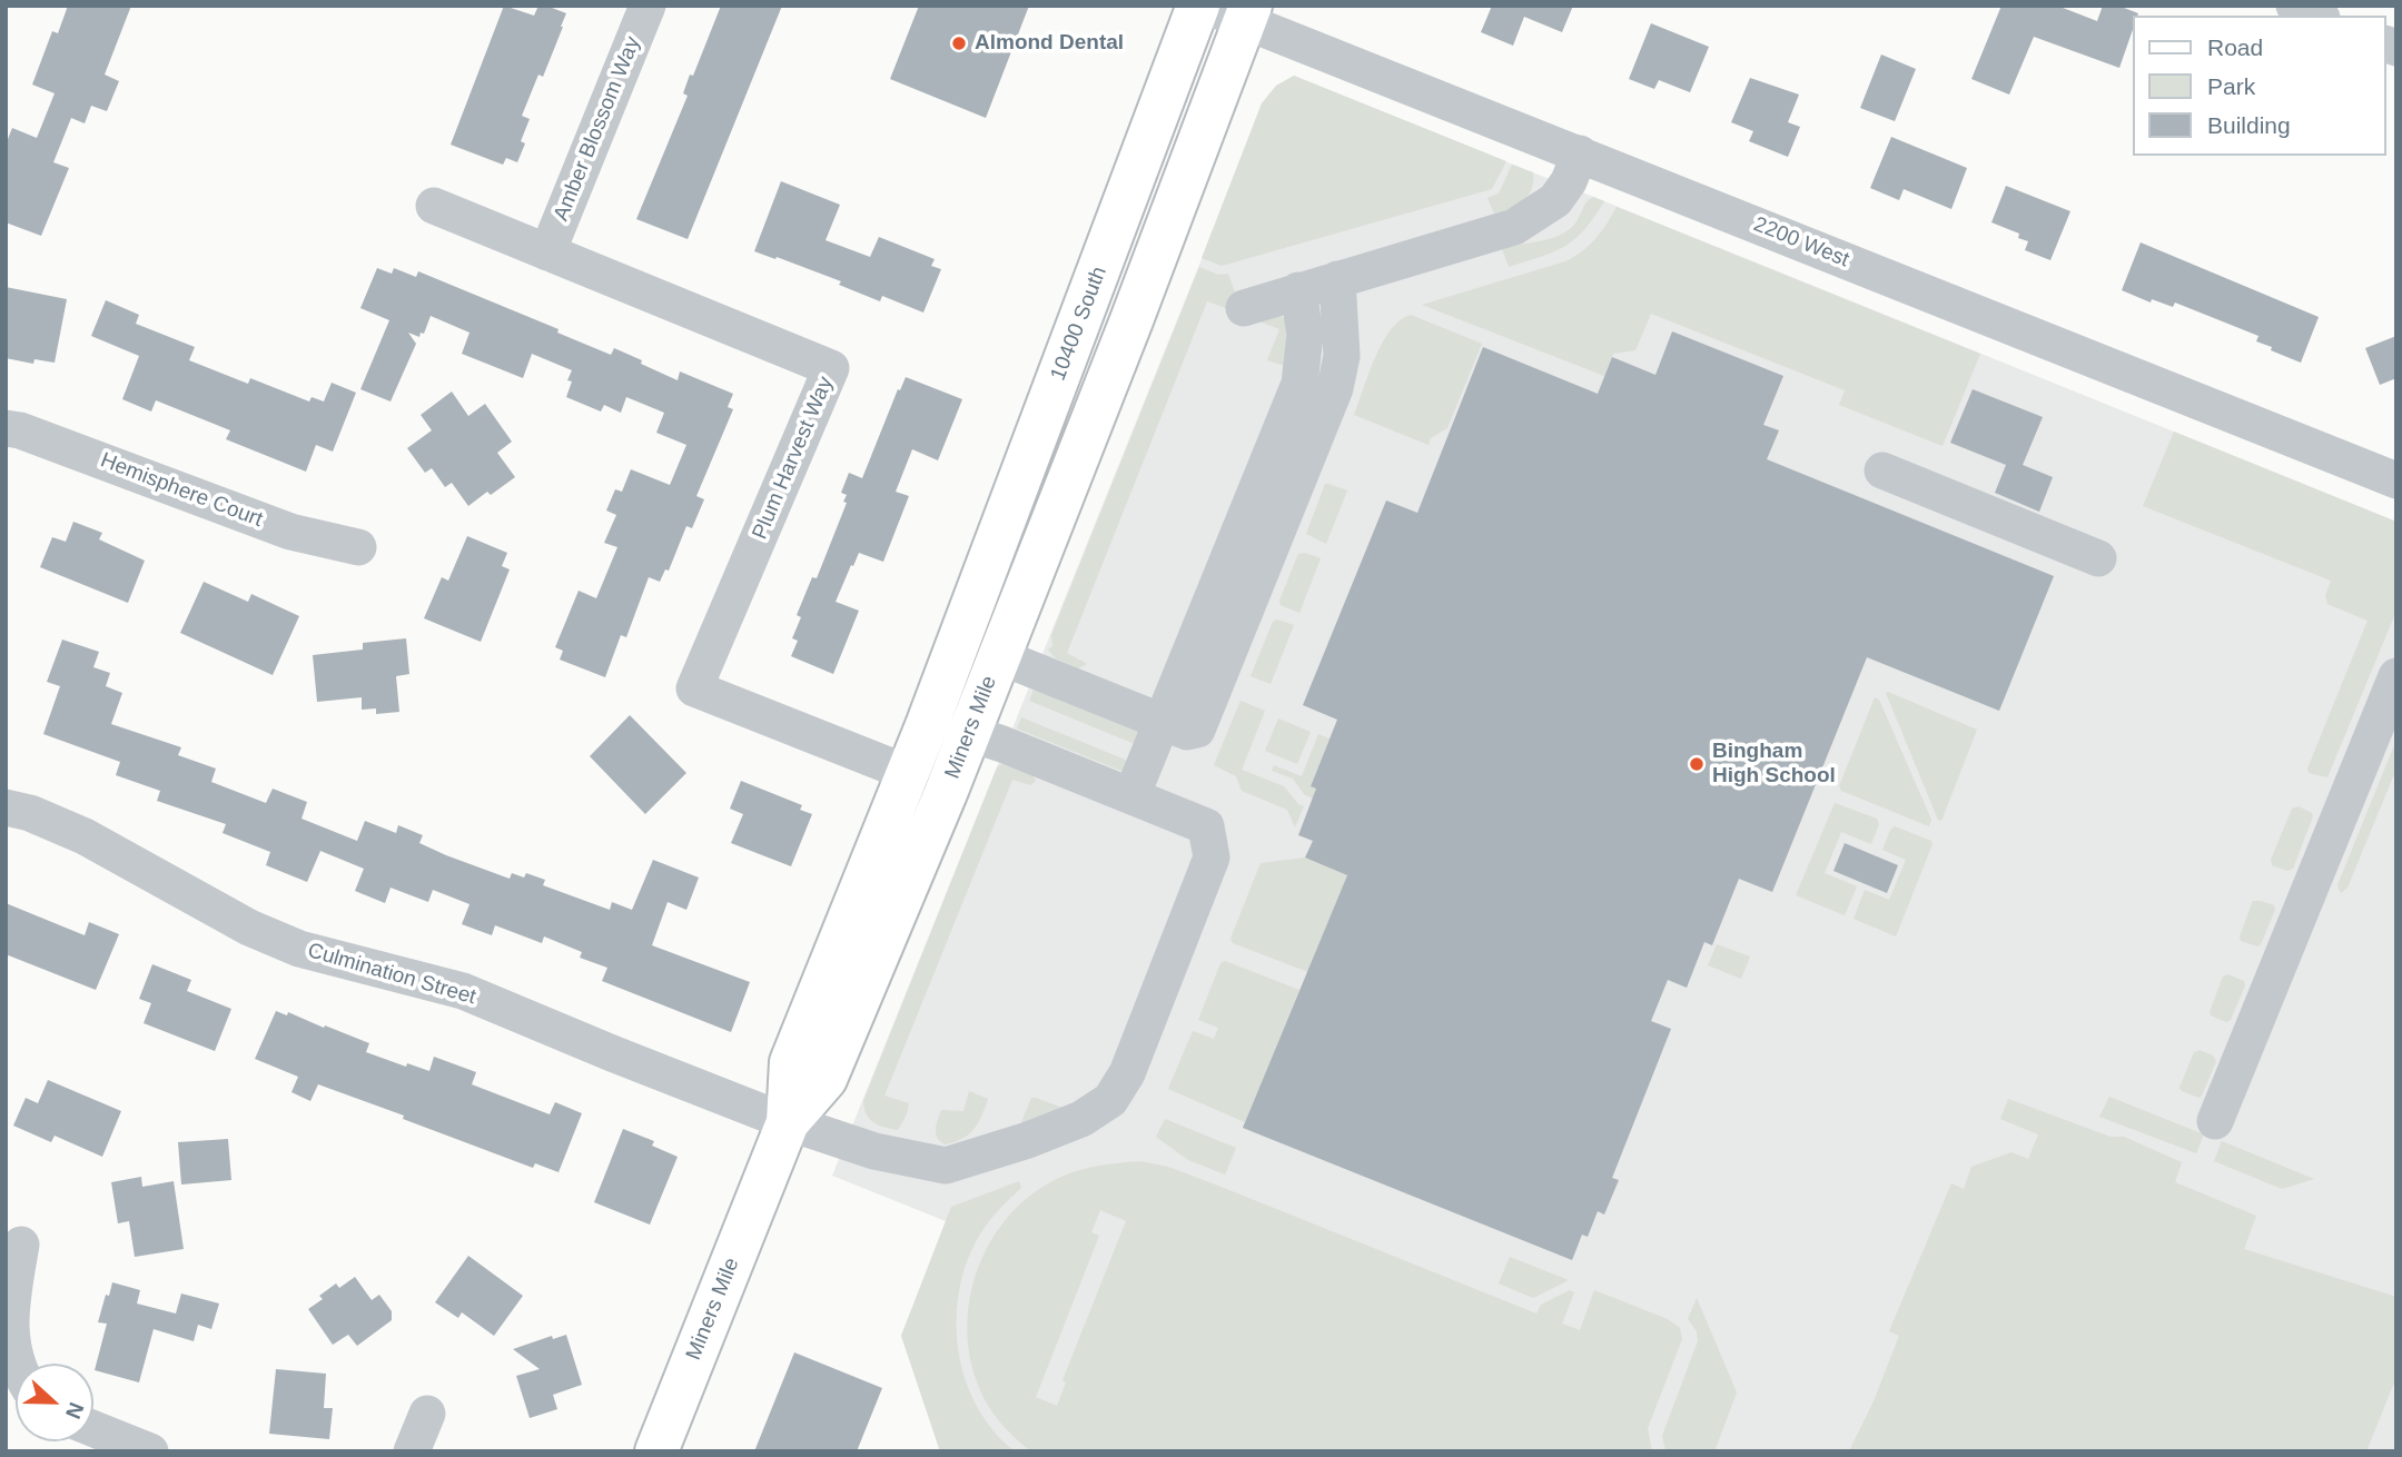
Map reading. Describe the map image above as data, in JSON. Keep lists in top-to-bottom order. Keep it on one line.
{"streets":{"main road":["10400 South","Miners Mile"],"street":["Amber Blossom Way","2200 West","Plum Harvest Way","Hemisphere Court","Culmination Street"]},"crossings":[["Amber Blossom Way","Plum Harvest Way"],["2200 West","Miners Mile"],["10400 South","Miners Mile"],["Plum Harvest Way","Miners Mile"],["Miners Mile","Culmination Street"]],"places":["Almond Dental","Bingham High School"],"legend":["Road","Park","Building"],"north":"right"}
